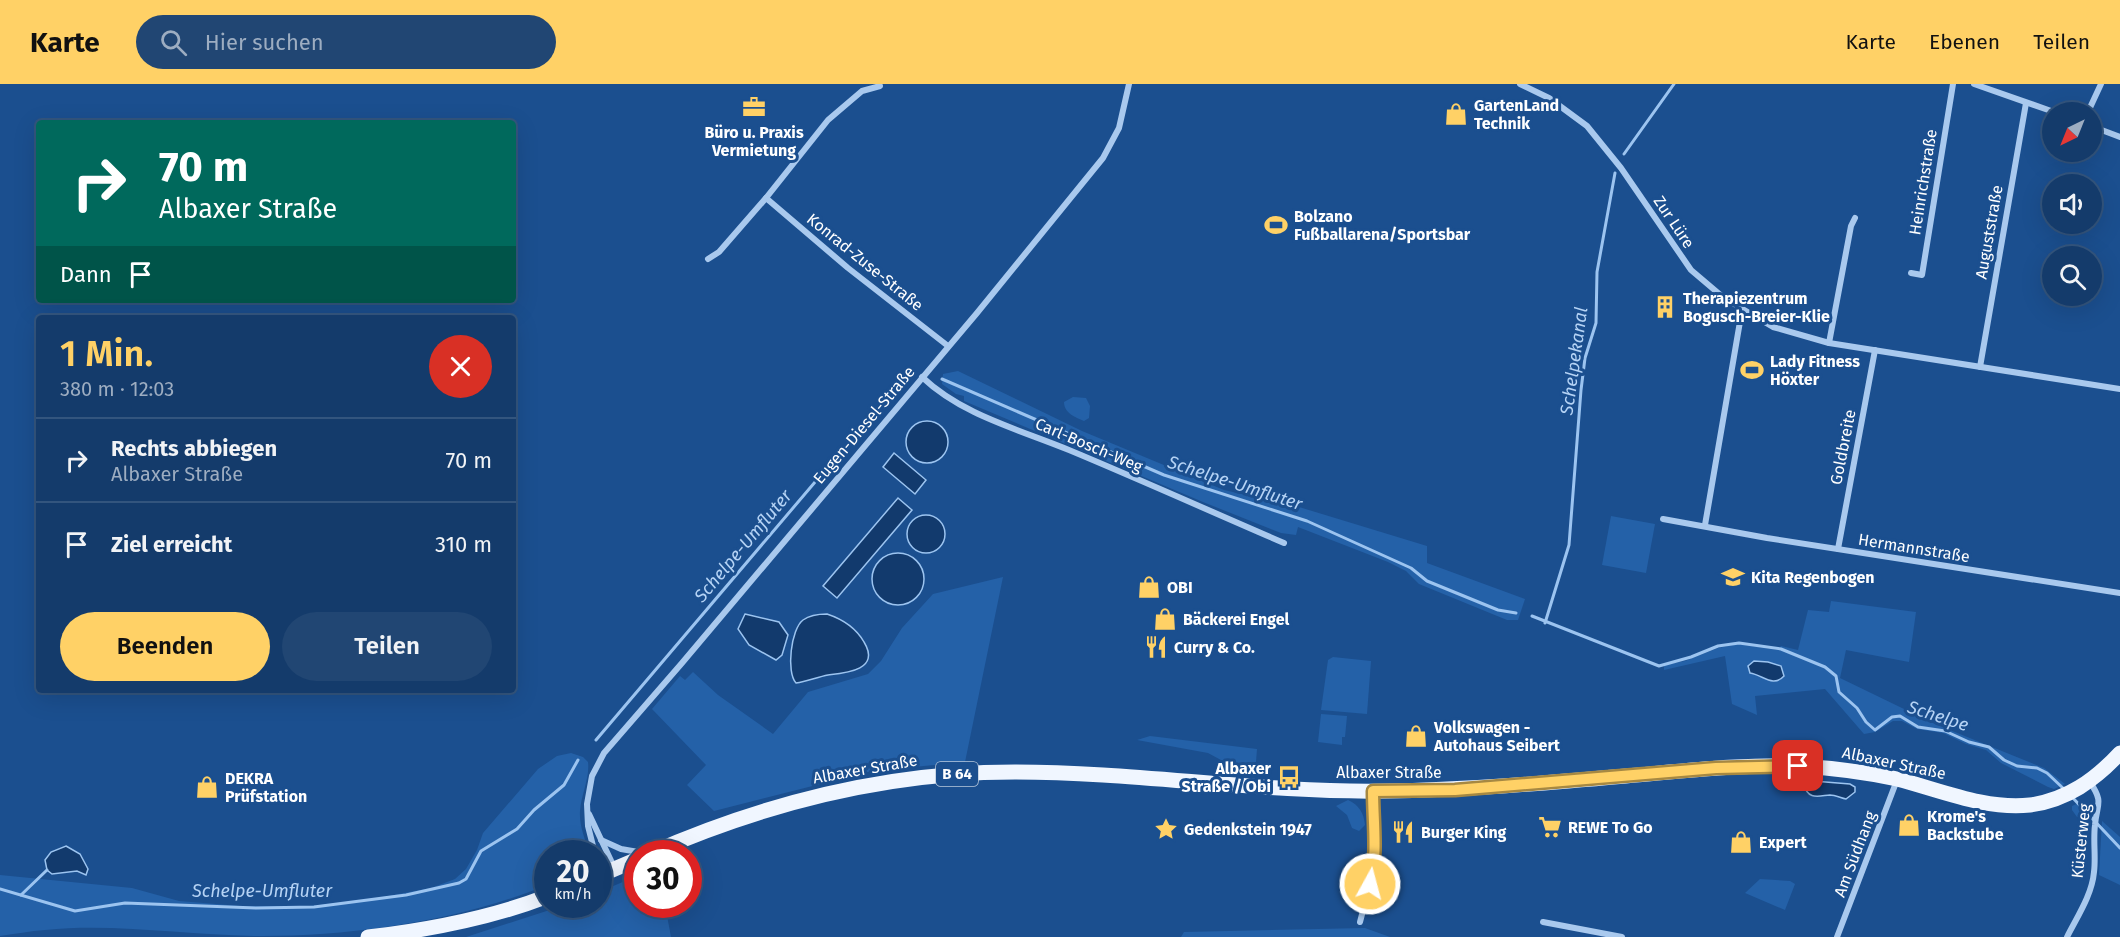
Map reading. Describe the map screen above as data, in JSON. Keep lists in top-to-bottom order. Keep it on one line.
{"streets":{"main road":["Albaxer Straße","B 64"],"street":["Heinrichstraße","Zur Lüre","Auguststraße","Konrad-Zuse-Straße","Eugen-Diesel-Straße","Carl-Bosch-Weg","Goldbreite","Hermannstraße","Küsterweg","Am Südhang"]},"crossings":[["Zur Lüre","Auguststraße"],["Zur Lüre","Goldbreite"],["Konrad-Zuse-Straße","Eugen-Diesel-Straße"],["Eugen-Diesel-Straße","Carl-Bosch-Weg"],["Goldbreite","Hermannstraße"],["Albaxer Straße","Küsterweg"],["Albaxer Straße","Am Südhang"]],"water":["Schelpekanal","Schelpe-Umfluter","Schelpe"],"places":{"office":["Büro u. Praxis Vermietung"],"shop":["GartenLand Technik","OBI","Bäckerei Engel","Volkswagen - Autohaus Seibert","DEKRA Prüfstation","Krome's Backstube","Expert"],"sports":["Bolzano Fußballarena/Sportsbar","Lady Fitness Höxter"],"building":["Therapiezentrum Bogusch-Breier-Klie"],"school or university":["Kita Regenbogen"],"restaurant":["Curry & Co.","Burger King"],"bus stop":["Albaxer Straße / Obi"],"supermarket":["REWE To Go"],"place":["Gedenkstein 1947"]},"north":"bottom left","page":{"header":"Karte","search":"Hier suchen","nav":["Karte","Ebenen","Teilen"],"turn":["70 m","Albaxer Straße"],"then":"Dann","heading":["1 Min.","380 m · 12:03"],"list":[{"name":"Rechts abbiegen","note":"Albaxer Straße","value":"70 m"},{"name":"Ziel erreicht","value":"310 m"}],"buttons":["Beenden","Teilen"],"speed":"20 km/h","limit":"30"}}
